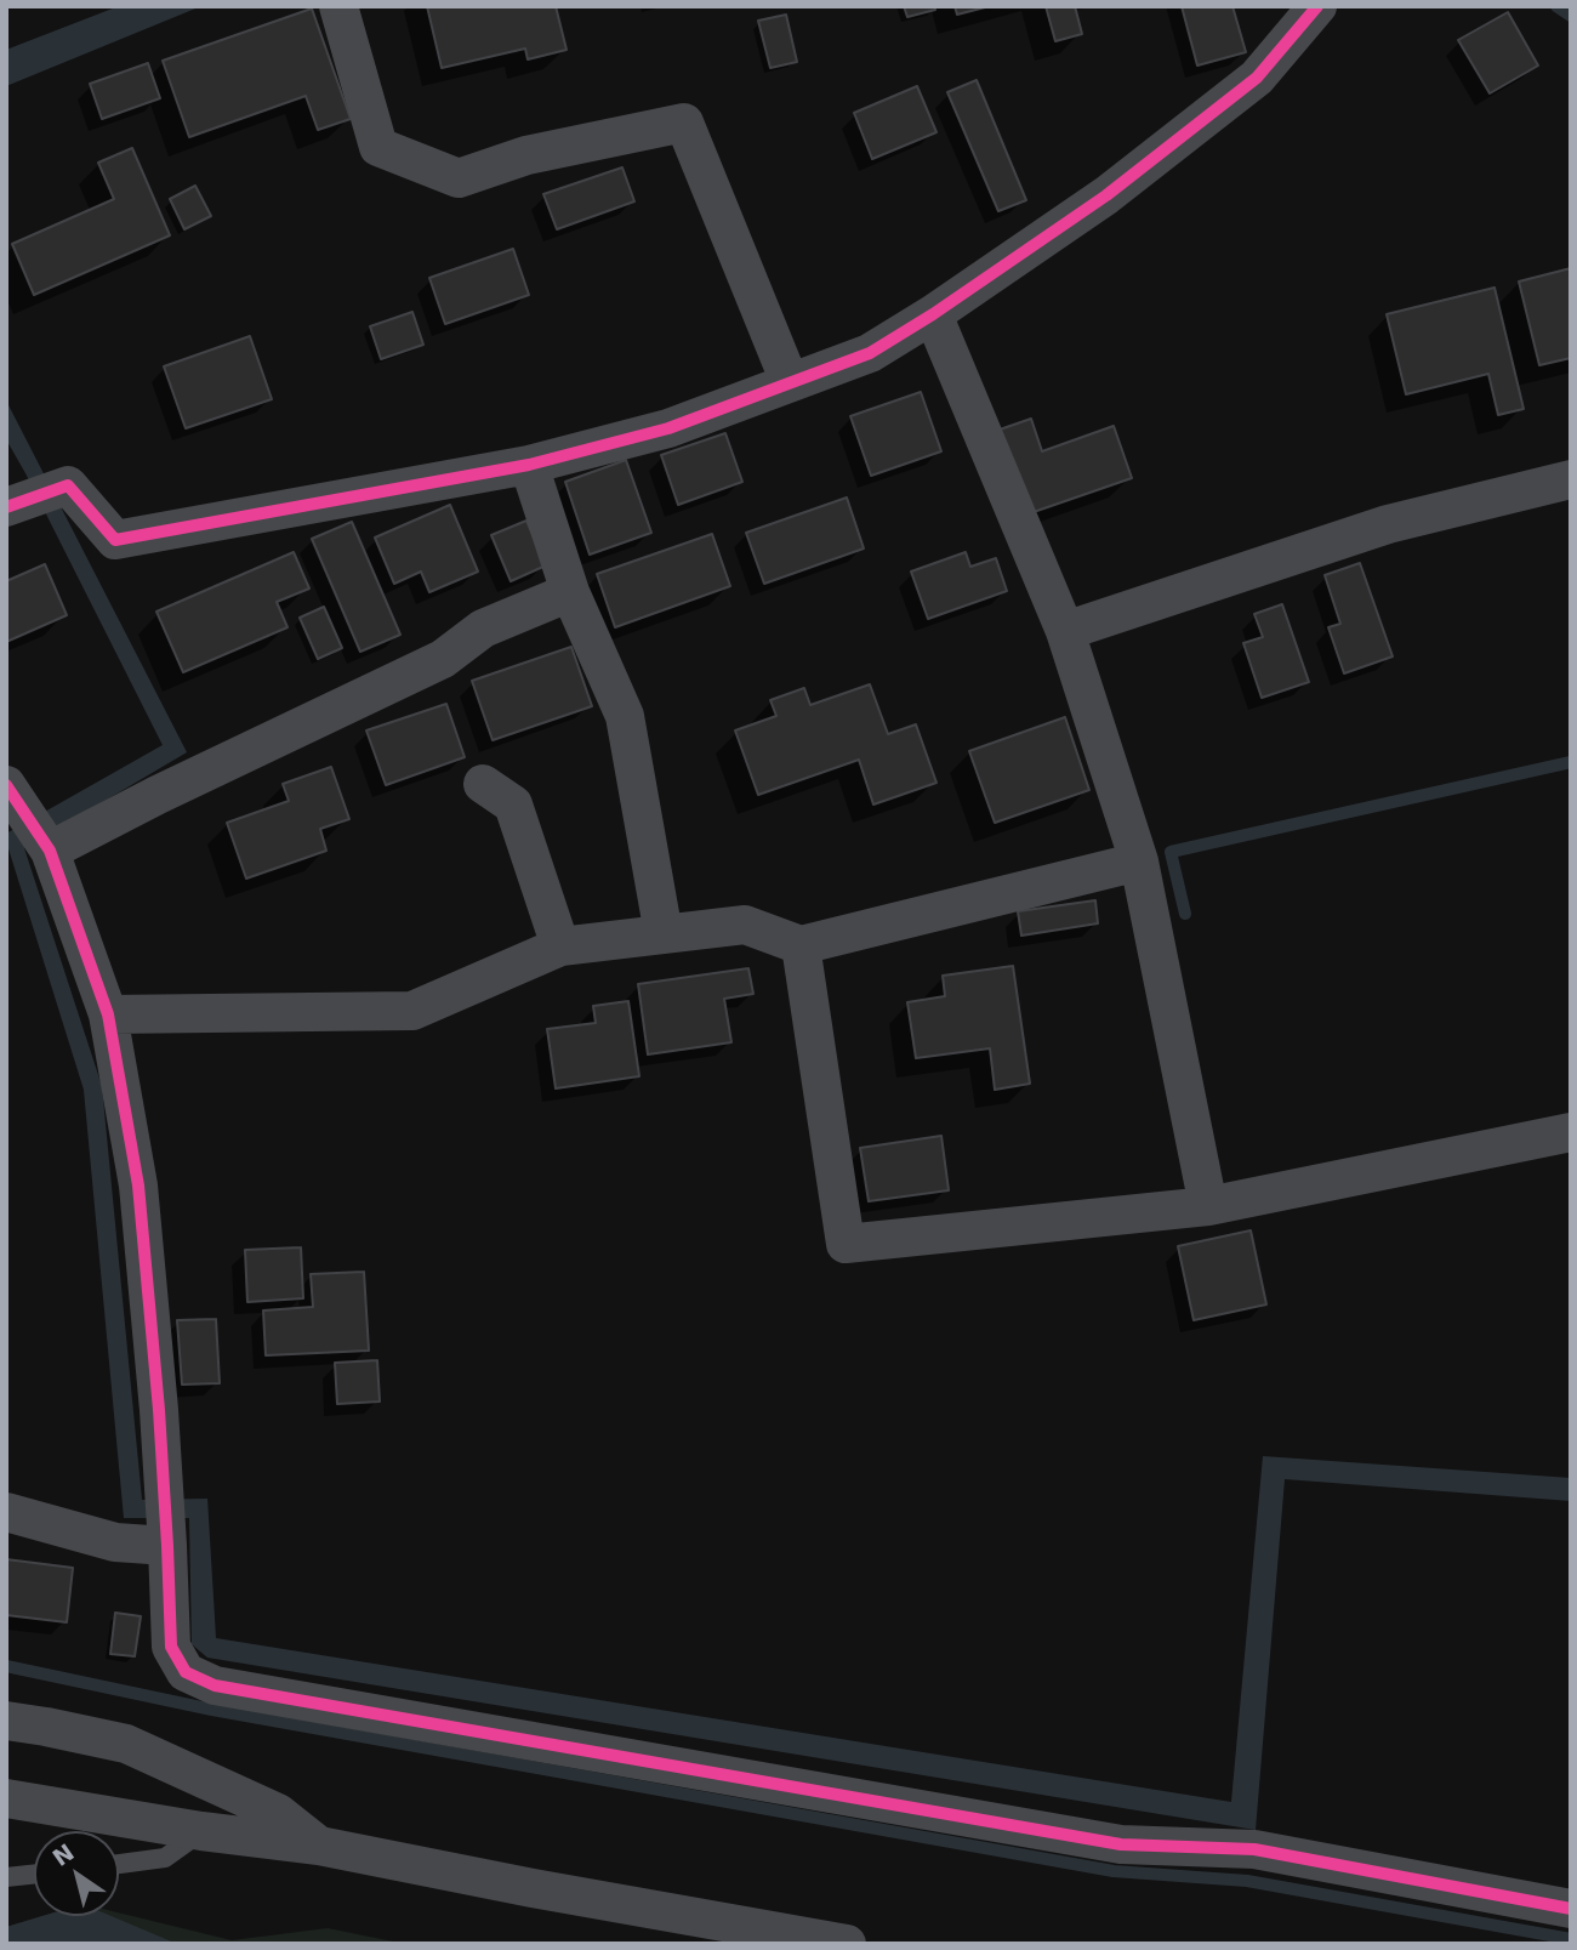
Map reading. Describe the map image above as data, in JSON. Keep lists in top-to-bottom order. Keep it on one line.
{"north":"top left"}
